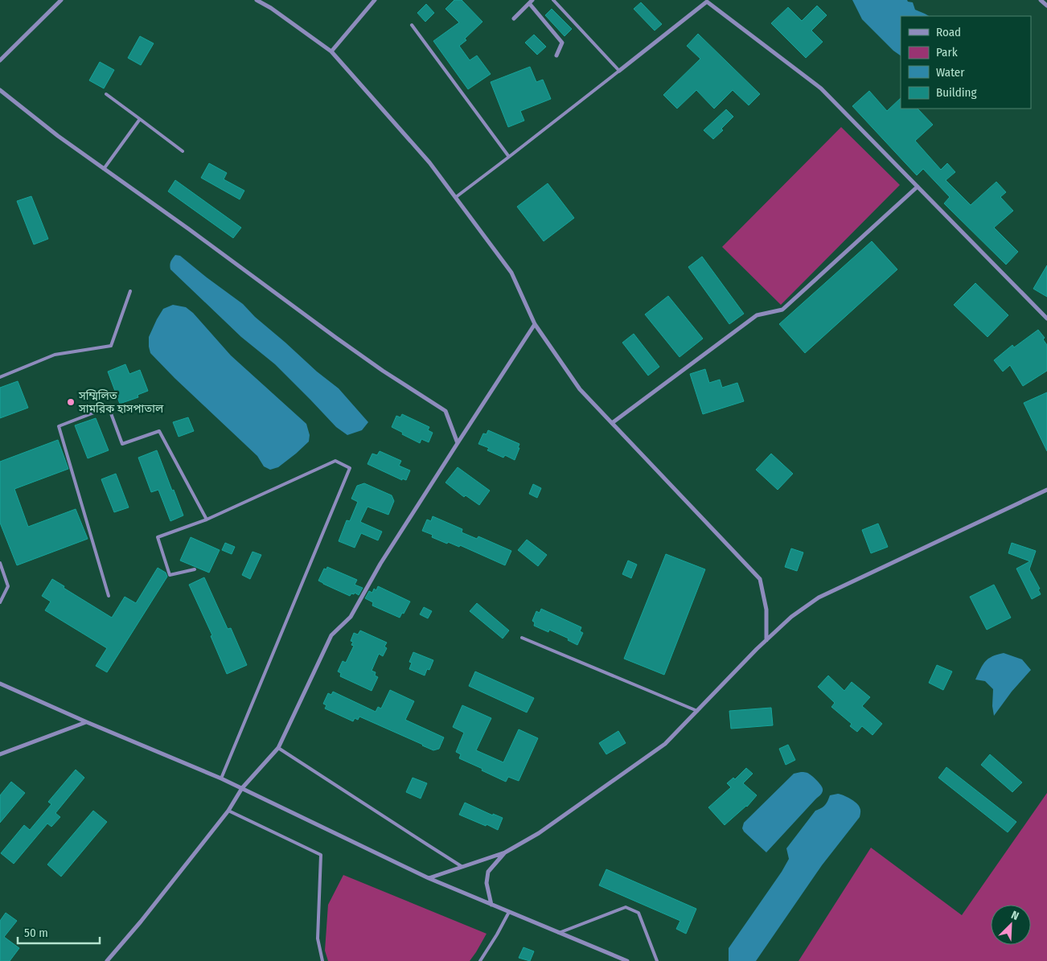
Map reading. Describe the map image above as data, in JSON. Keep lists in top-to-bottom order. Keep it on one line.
{"places":["সম্মিলিত সামরিক হাসপাতাল"],"legend":["Road","Park","Water","Building"],"scale_bar":"50 m","north":"top right"}
